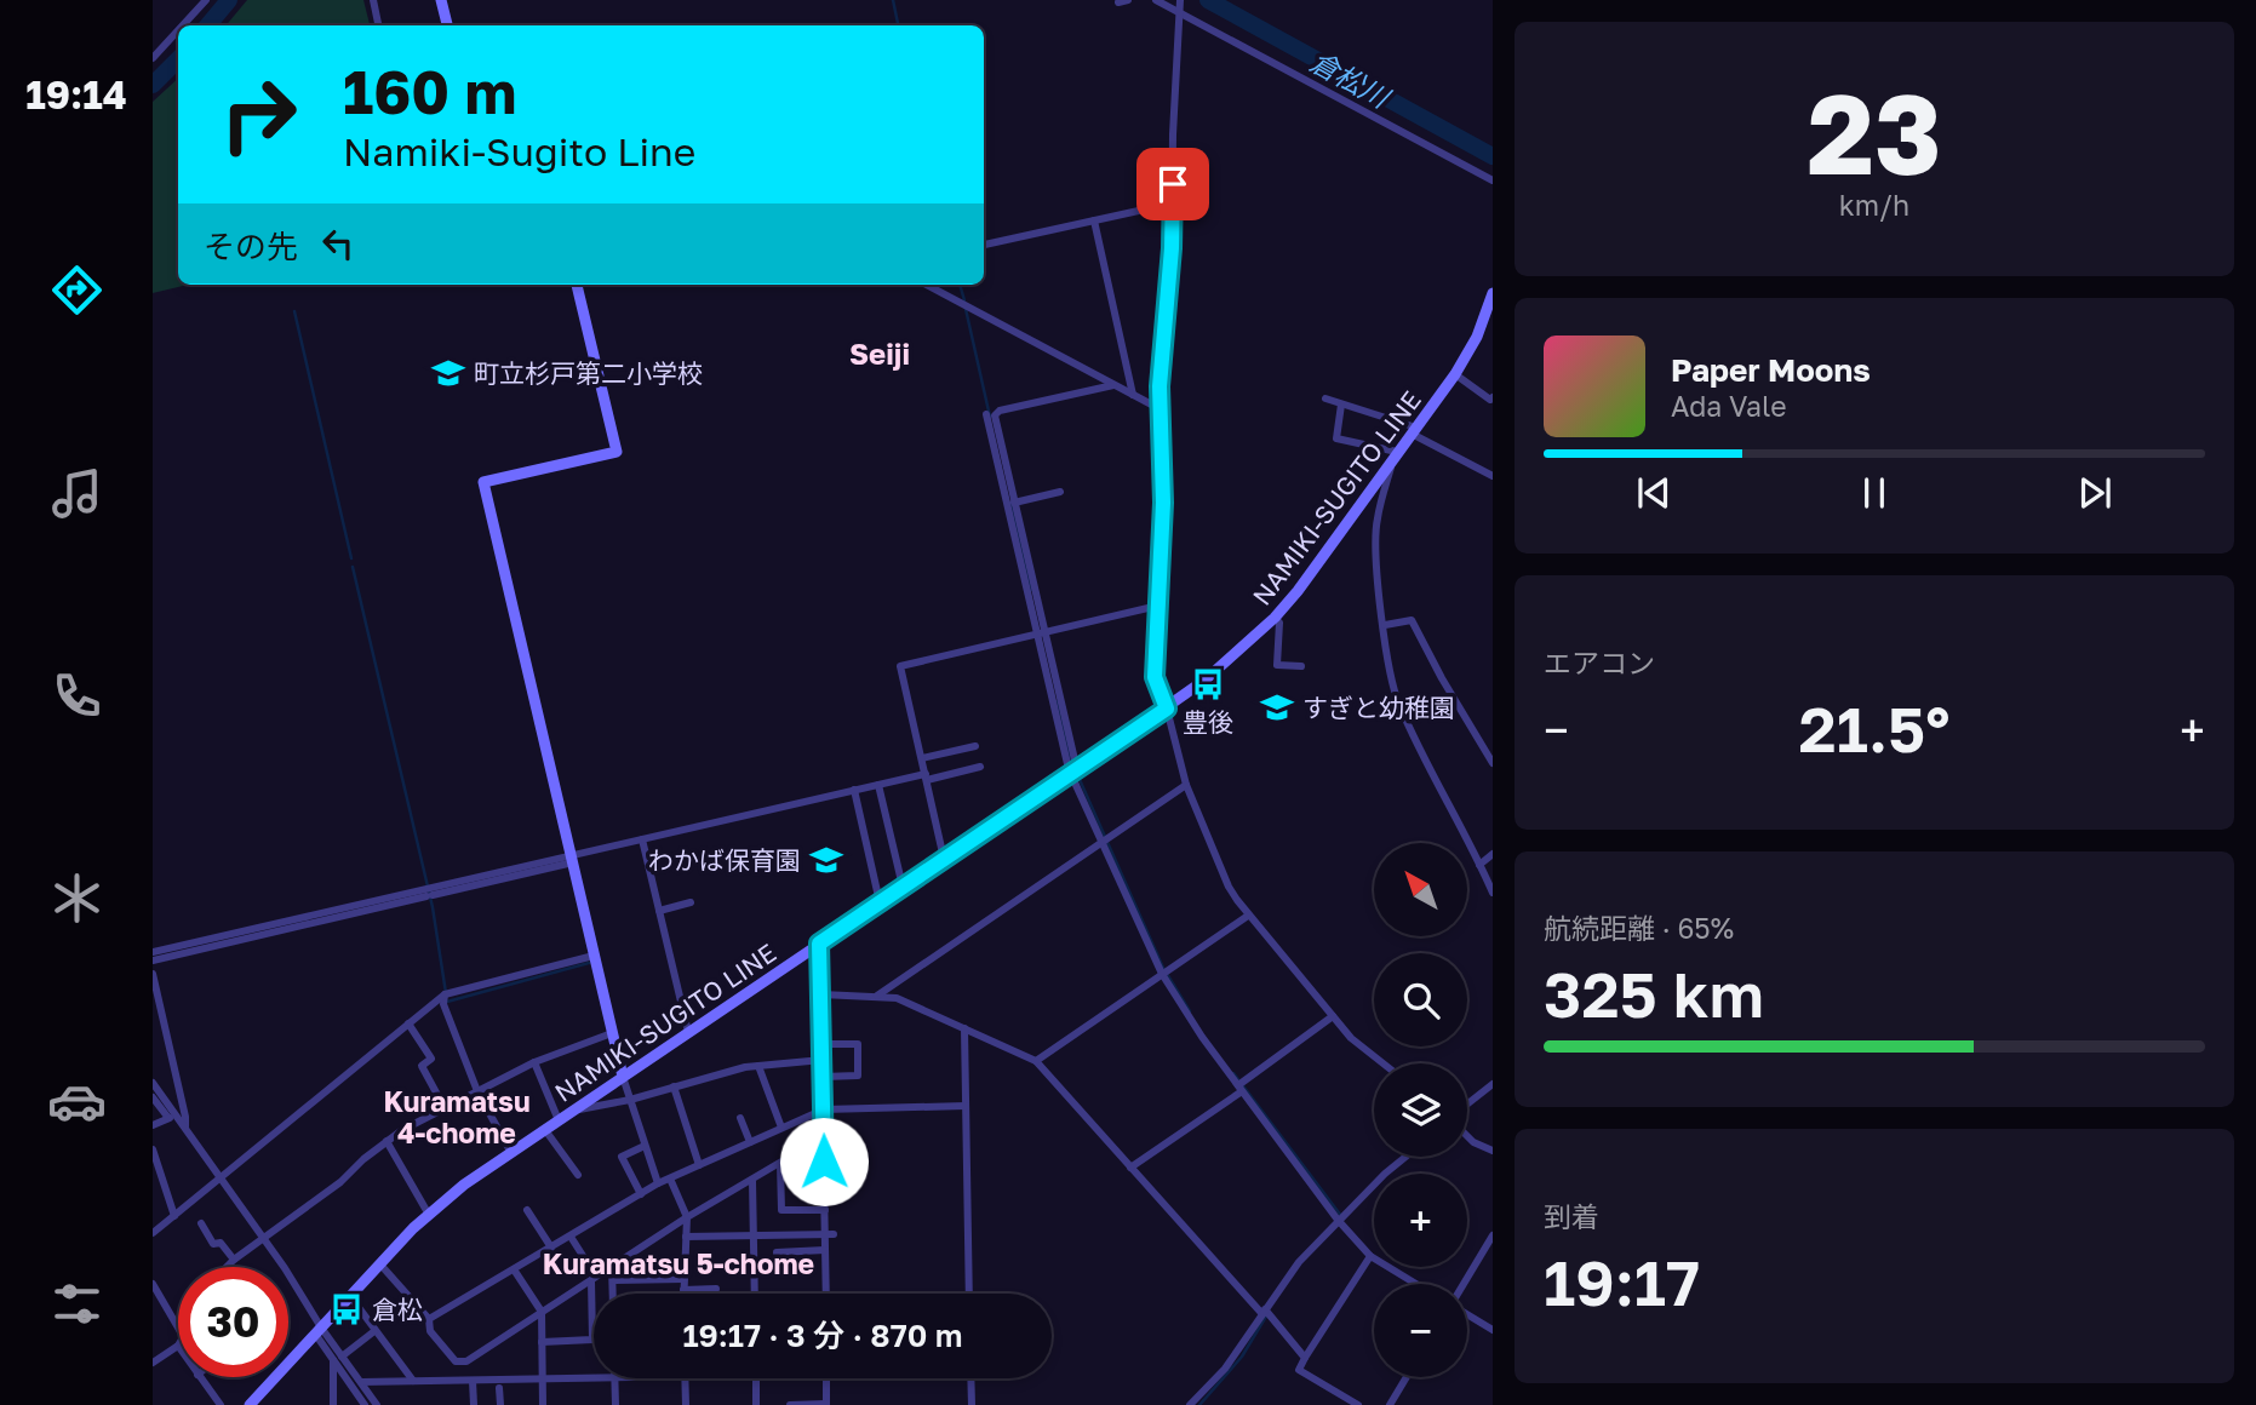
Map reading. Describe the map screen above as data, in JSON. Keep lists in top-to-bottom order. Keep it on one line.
{"streets":{"main road":["NAMIKI-SUGITO LINE"]},"districts":["Seiji","Kuramatsu 4-chome","Kuramatsu 5-chome"],"water":["倉松川"],"places":{"school or university":["町立杉戸第二小学校","すぎと幼稚園","わかば保育園"],"bus stop":["豊後","倉松"]},"north":"top left","page":{"tabs":"19:14","tile":[["23","km/h"],"エアコン",["航続距離 · 65%","325 km"],["到着","19:17"]],"turn":["160 m","Namiki-Sugito Line"],"then":"その先","song":["Paper Moons","Ada Vale"],"heat":["−","21.5°","+"],"map_buttons":["+","−"],"limit":"30","trip":"19:17 · 3 分 · 870 m"}}
